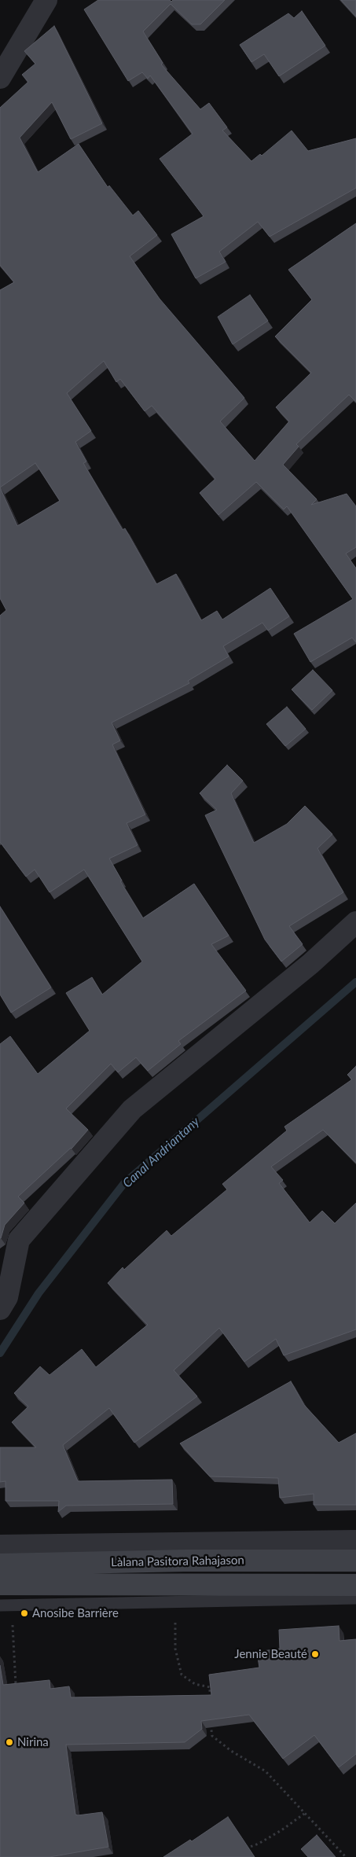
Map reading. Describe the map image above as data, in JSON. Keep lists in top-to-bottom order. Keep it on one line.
{"streets":{"main road":["Làlana Pasitora Rahajason"]},"water":["Canal Andriantany"],"places":["Anosibe Barrière","Jennie Beauté","Nirina"]}
